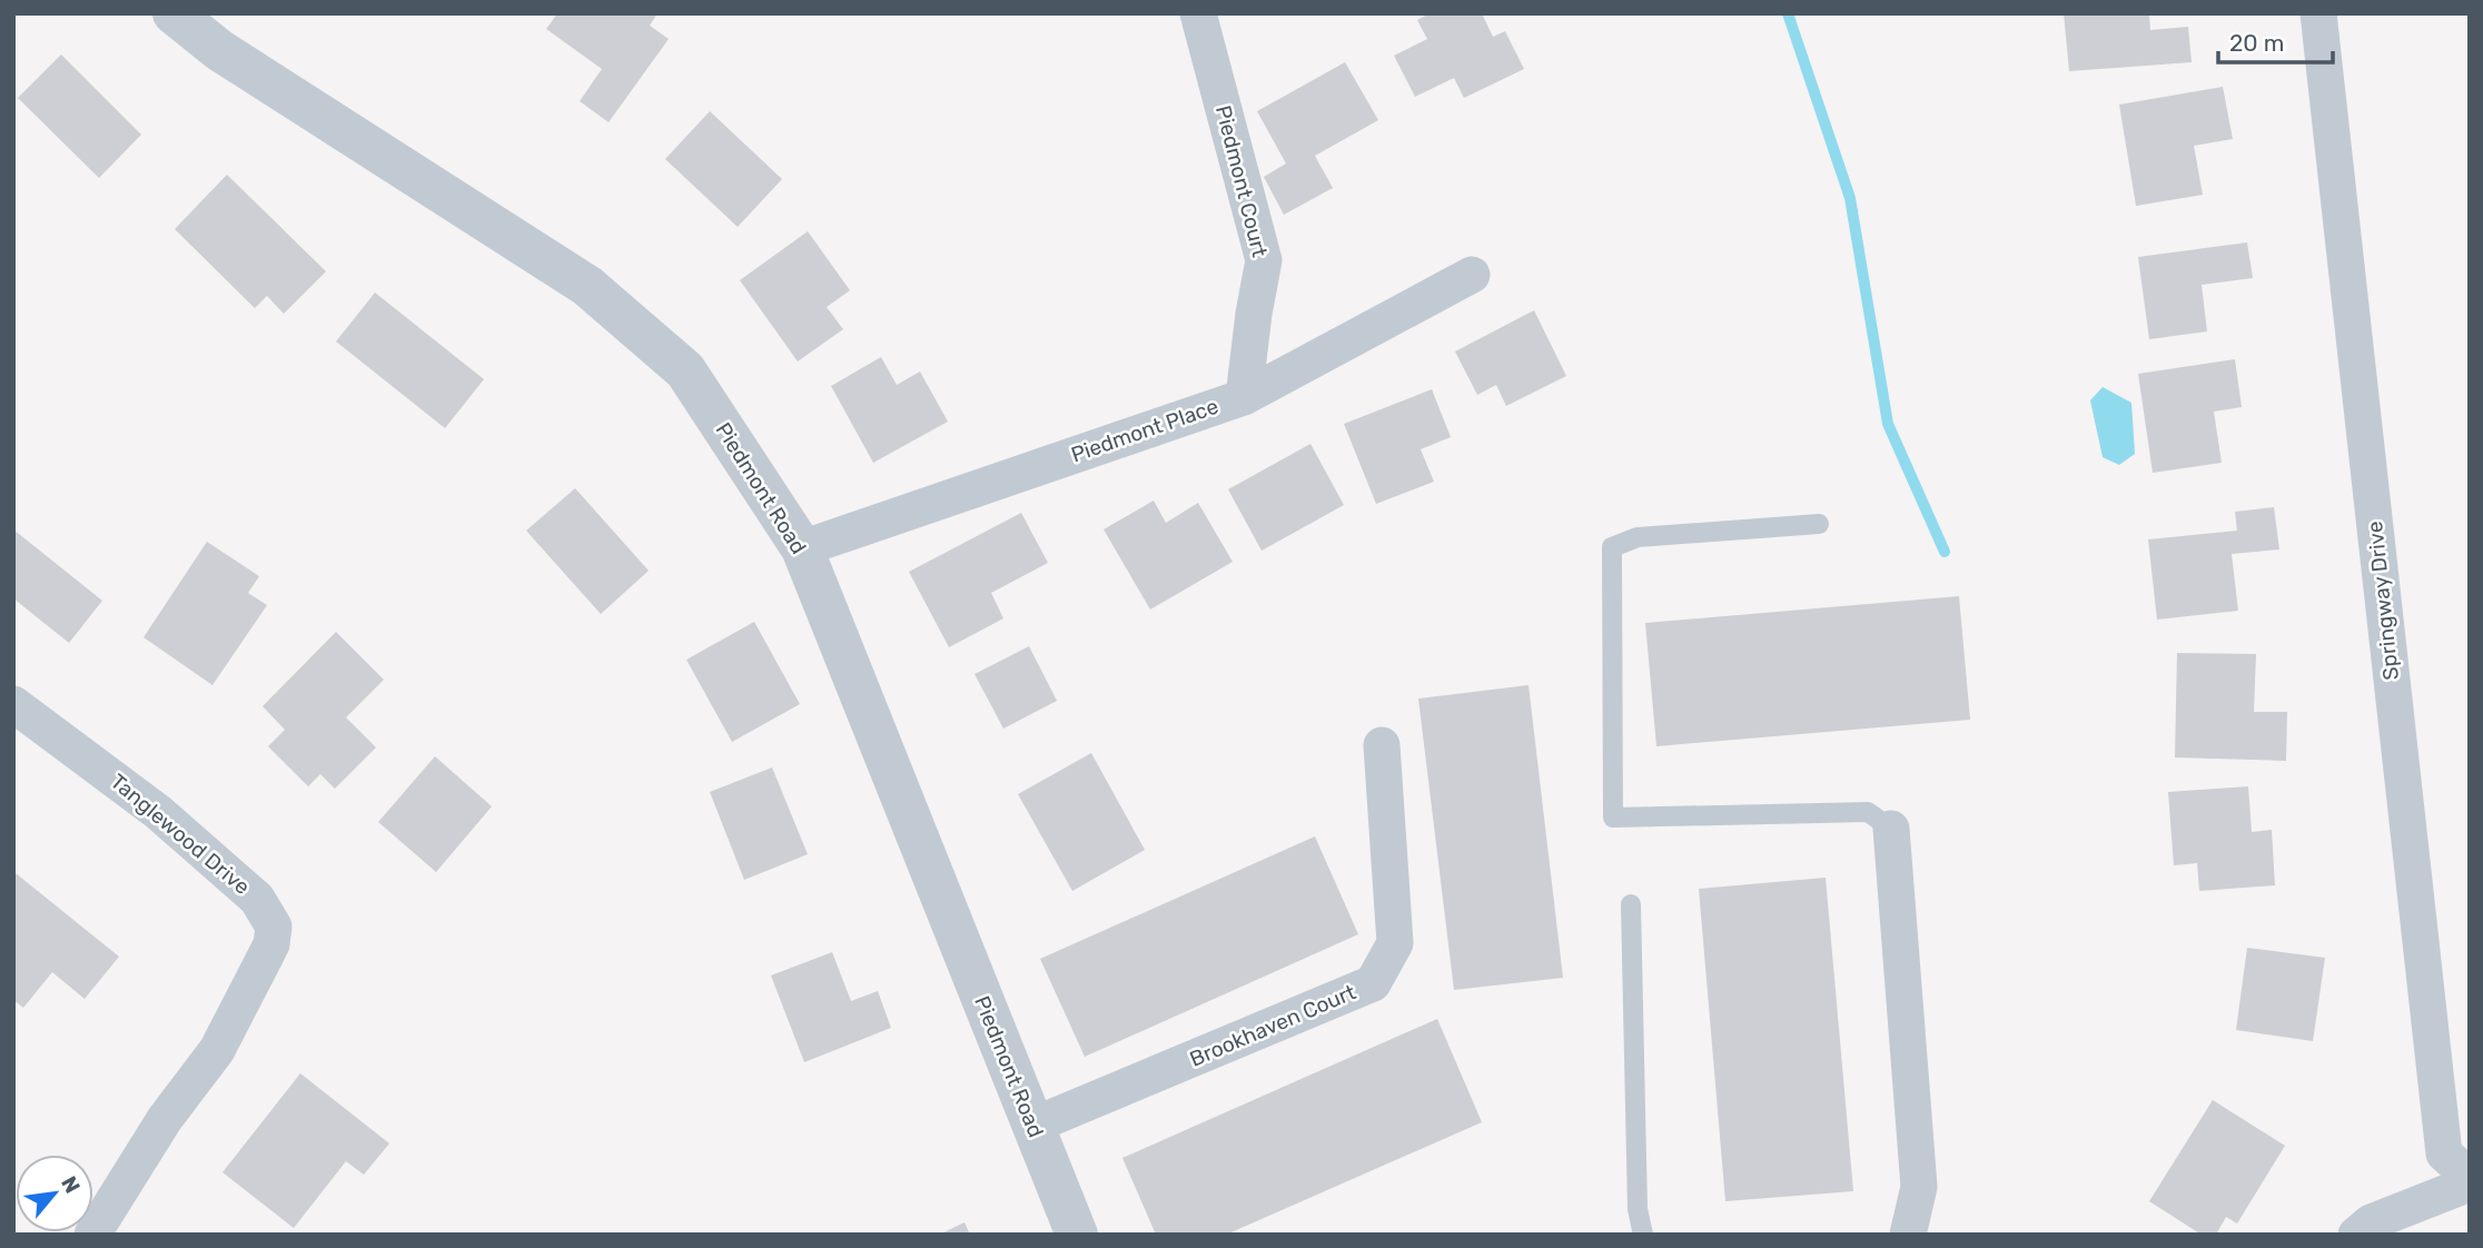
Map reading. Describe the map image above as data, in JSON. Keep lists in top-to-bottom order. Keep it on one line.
{"streets":{"street":["Piedmont Court","Piedmont Place","Piedmont Road","Springway Drive","Tanglewood Drive","Brookhaven Court"]},"crossings":[["Piedmont Court","Piedmont Place"],["Piedmont Place","Piedmont Road"],["Piedmont Road","Brookhaven Court"]],"scale_bar":"20 m","north":"top right"}
